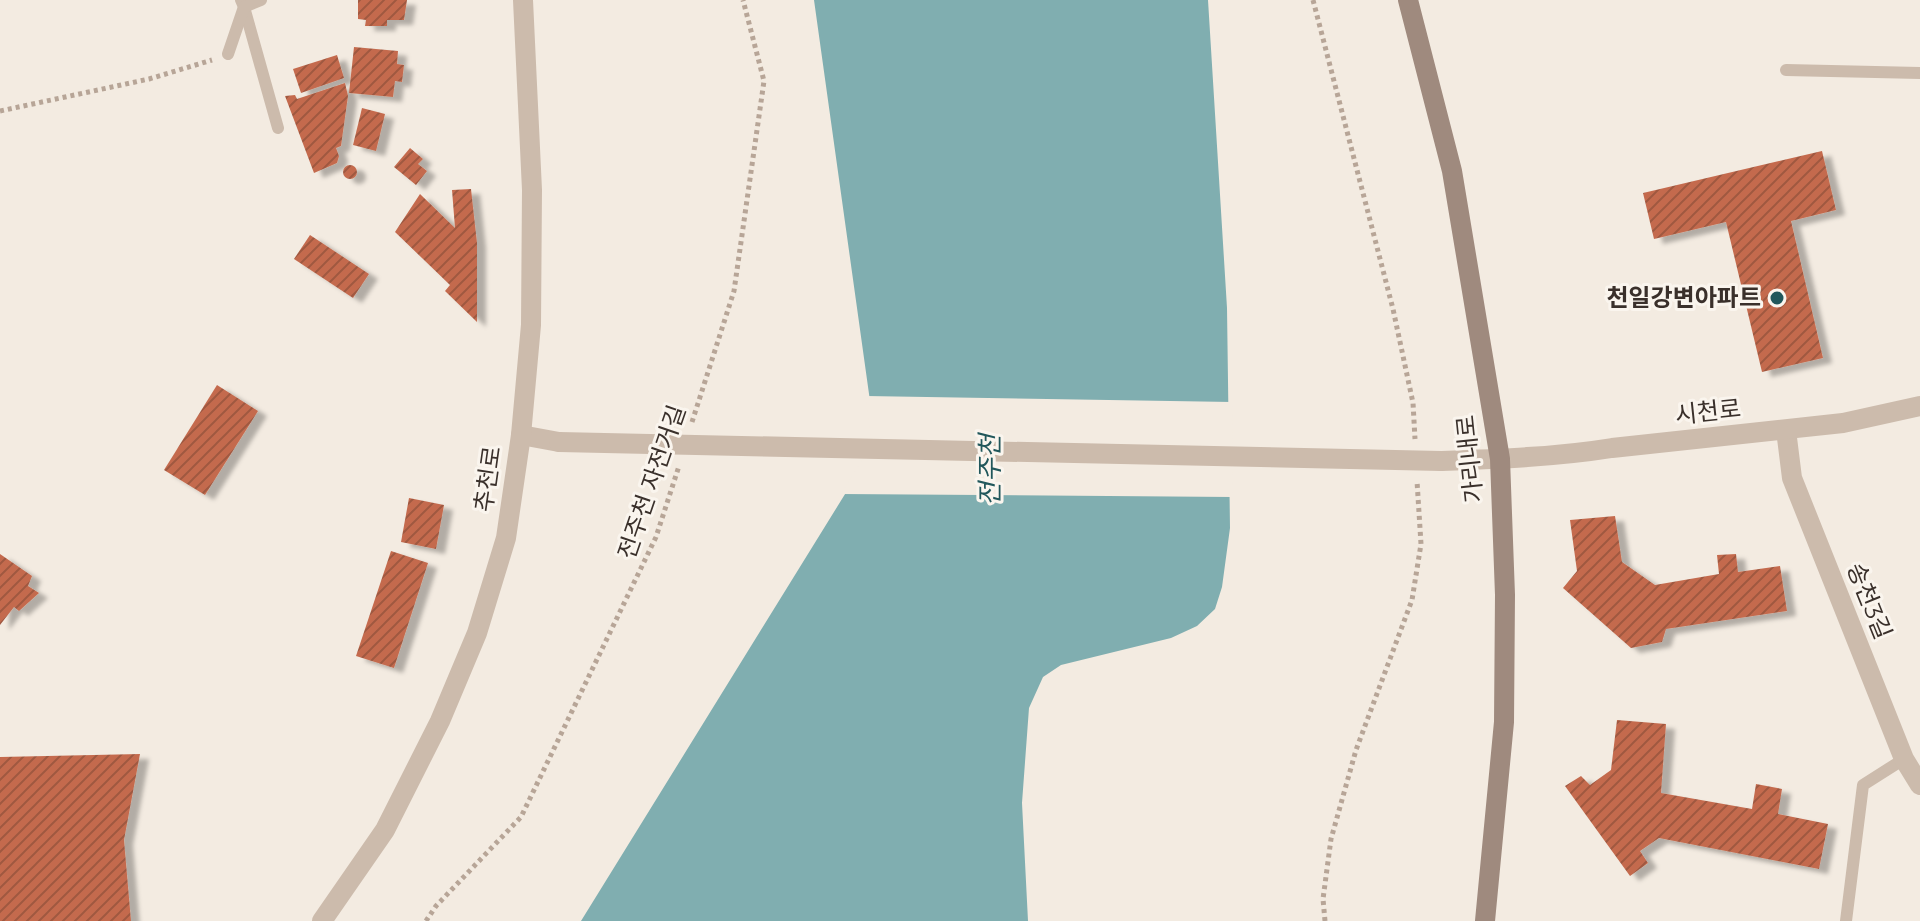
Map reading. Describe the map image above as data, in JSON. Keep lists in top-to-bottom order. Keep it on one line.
{"streets":{"street":["시천로","가리내로","추천로","송천3길"],"path":["전주천 자전거길"]},"crossings":[["시천로","가리내로"],["시천로","추천로"],["시천로","송천3길"]],"water":["전주천"],"places":["천일강변아파트"]}
